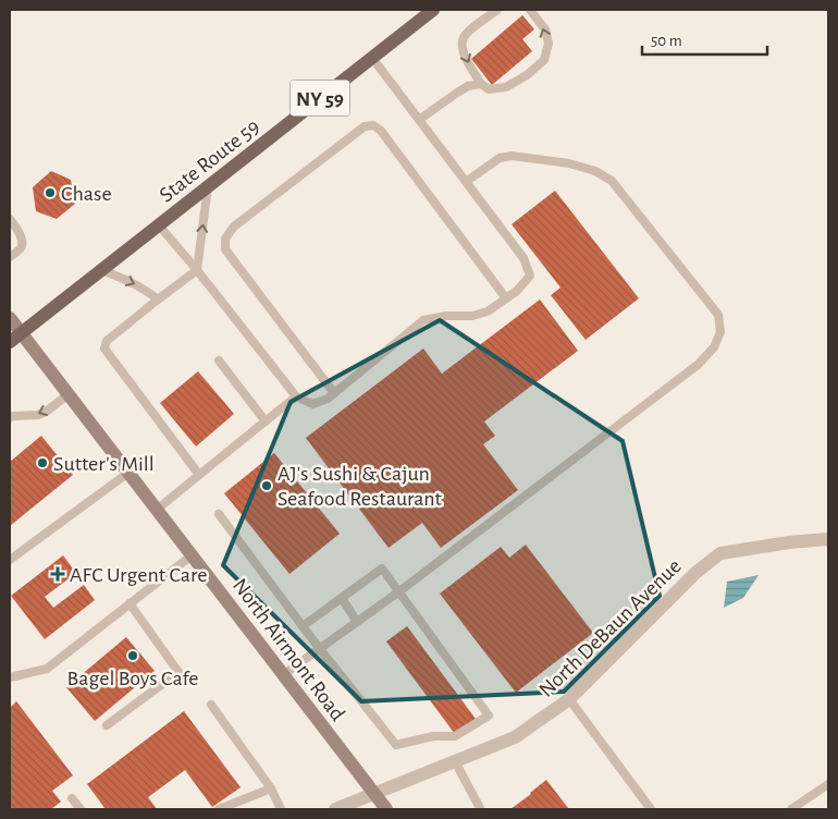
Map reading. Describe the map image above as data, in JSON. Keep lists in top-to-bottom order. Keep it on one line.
{"streets":{"main road":["NY 59","State Route 59"],"street":["North DeBaun Avenue","North Airmont Road"]},"crossings":[["State Route 59","North Airmont Road"],["North DeBaun Avenue","North Airmont Road"]],"places":{"other":["Chase","Sutter's Mill","AJ's Sushi & Cajun Seafood Restaurant","Bagel Boys Cafe"],"health":["AFC Urgent Care"]},"scale_bar":"50 m"}
